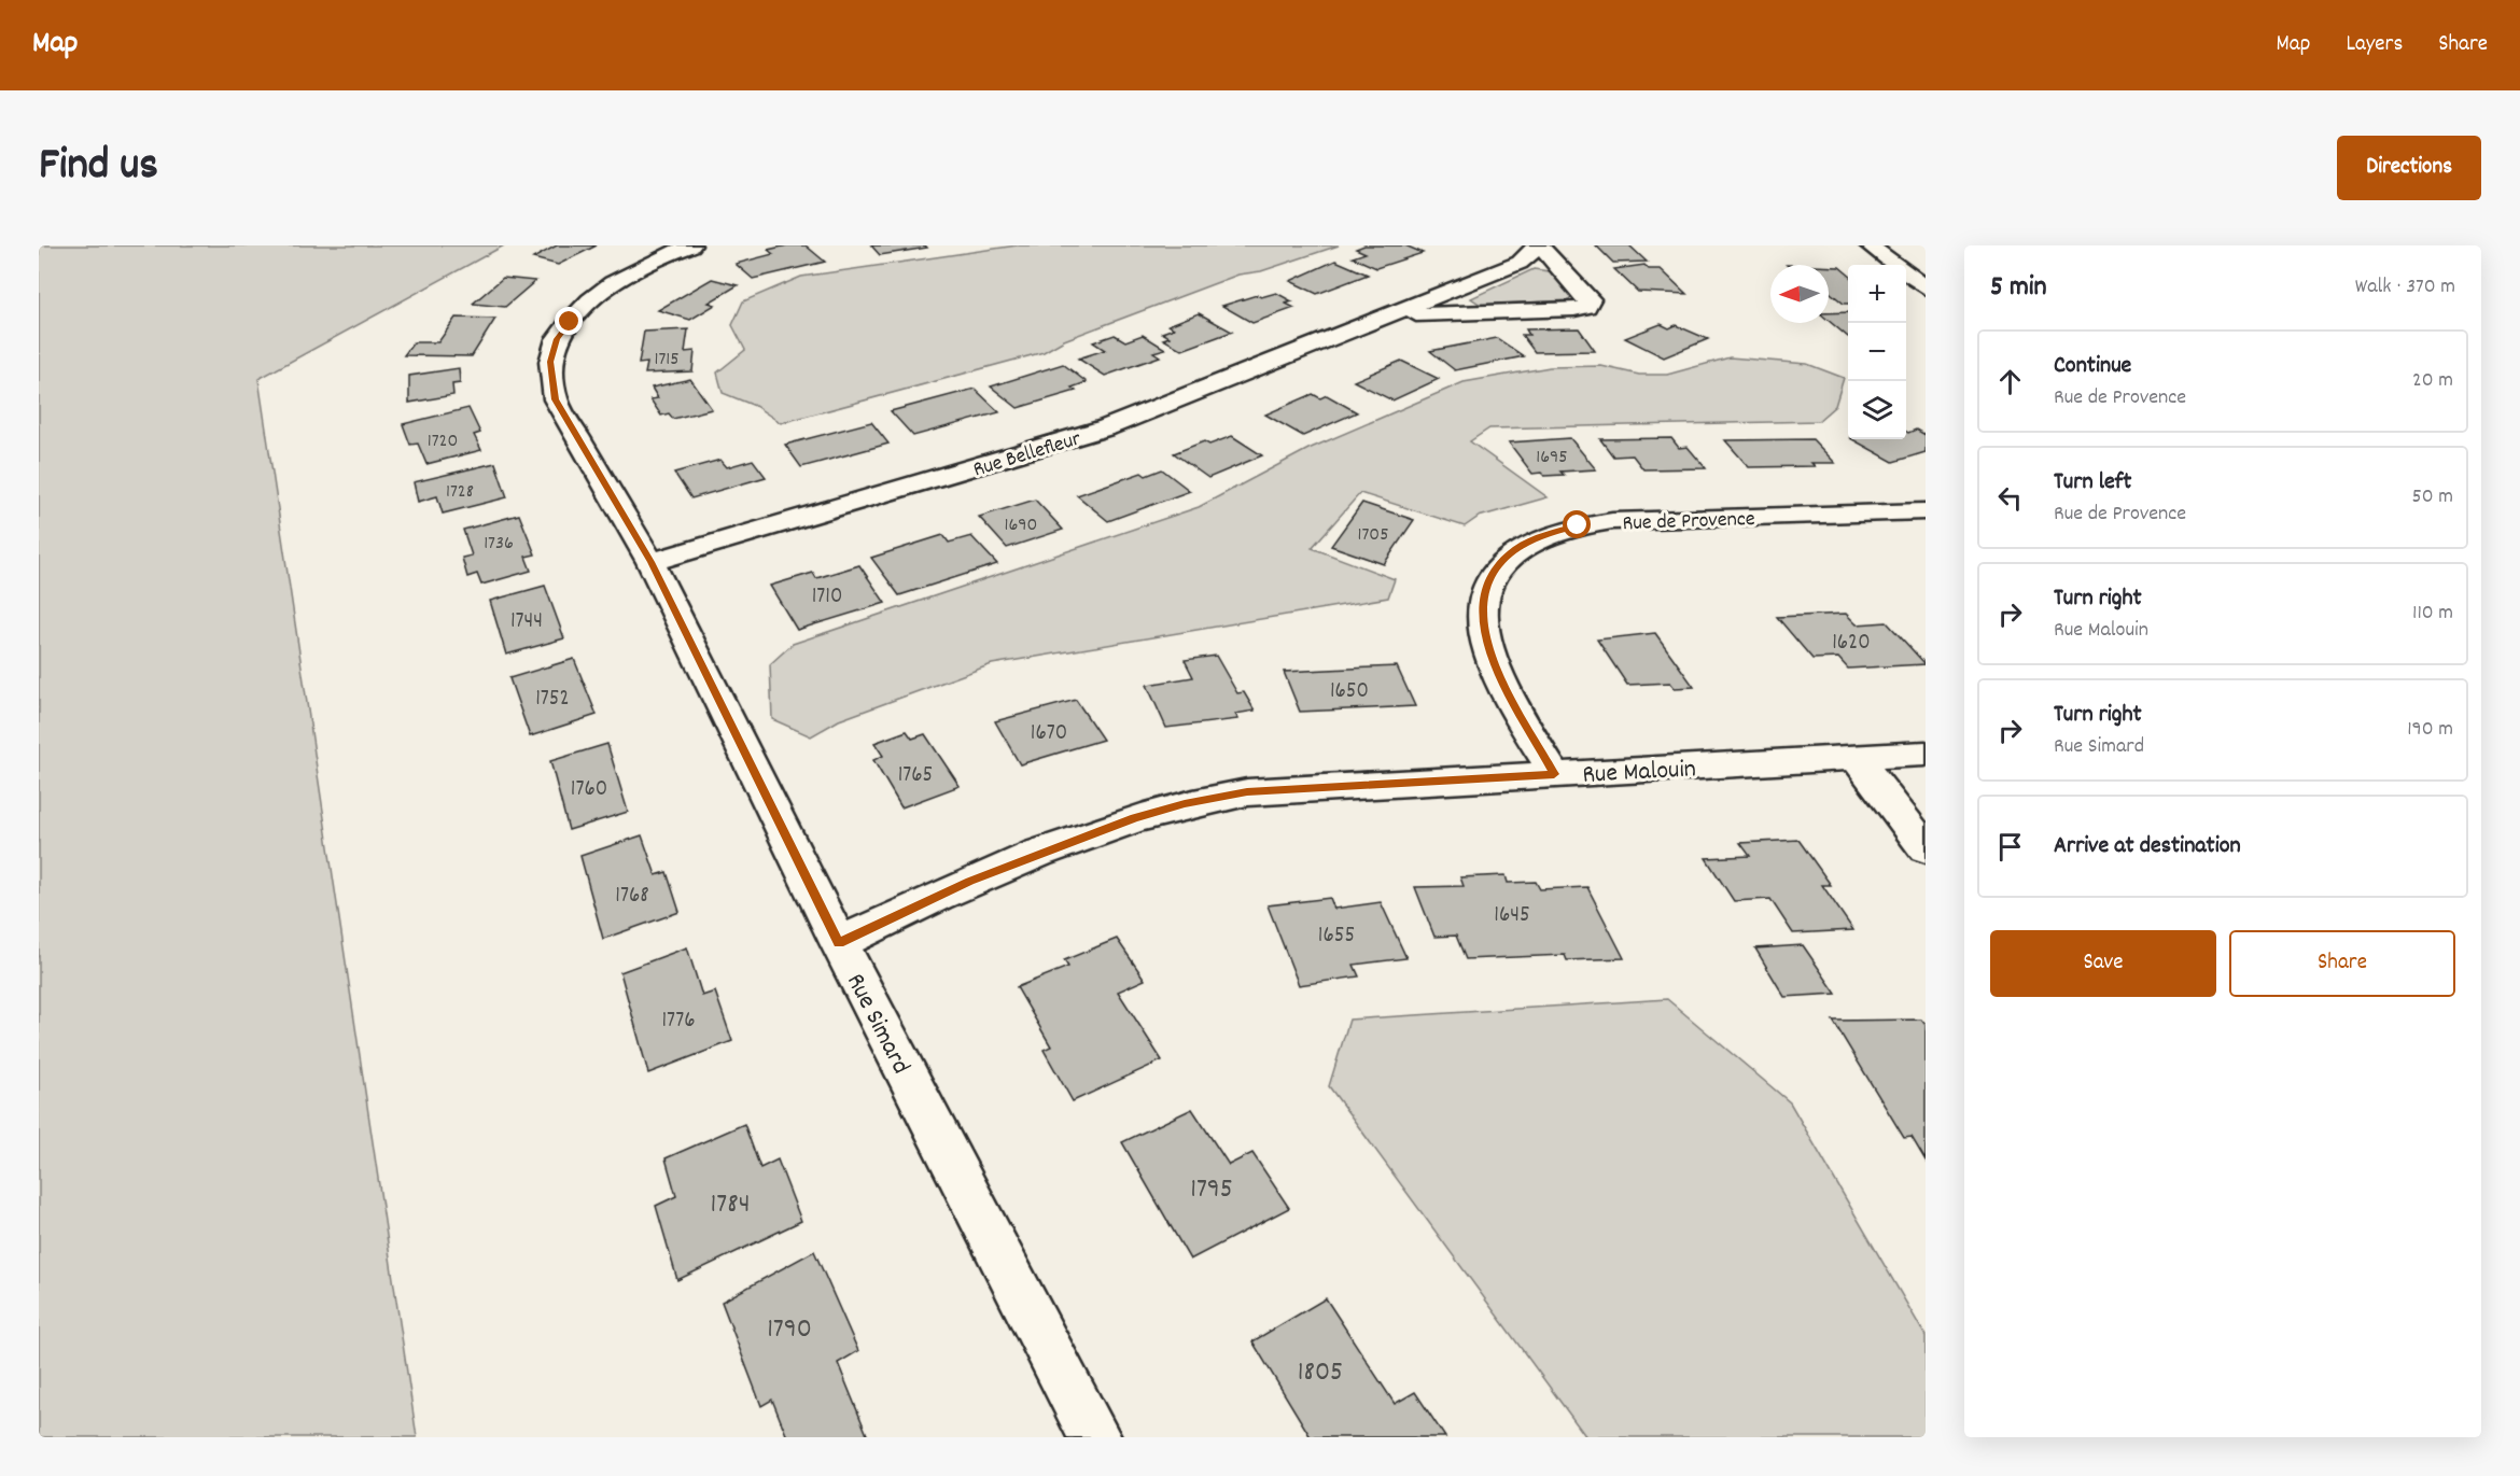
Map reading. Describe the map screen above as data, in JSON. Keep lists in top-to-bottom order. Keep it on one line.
{"streets":{"street":["Rue Bellefleur","Rue de Provence","Rue Malouin","Rue Simard"]},"crossings":[["Rue Bellefleur","Rue Simard"],["Rue de Provence","Rue Malouin"],["Rue Malouin","Rue Simard"]],"house_numbers":["1715","1720","1695","1728","1690","1705","1736","1710","1744","1620","1650","1752","1670","1765","1760","1768","1645","1655","1776","1795","1784","1790","1805"],"north":"left","page":{"header":"Map","nav":["Map","Layers","Share"],"title":"Find us","buttons":["Directions",["Save","Share"]],"heading":["5 min","Walk · 370 m"],"map_buttons":["+","−"],"list":[["Continue","Rue de Provence","20 m"],["Turn left","Rue de Provence","50 m"],["Turn right","Rue Malouin","110 m"],["Turn right","Rue Simard","190 m"],"Arrive at destination"]}}
